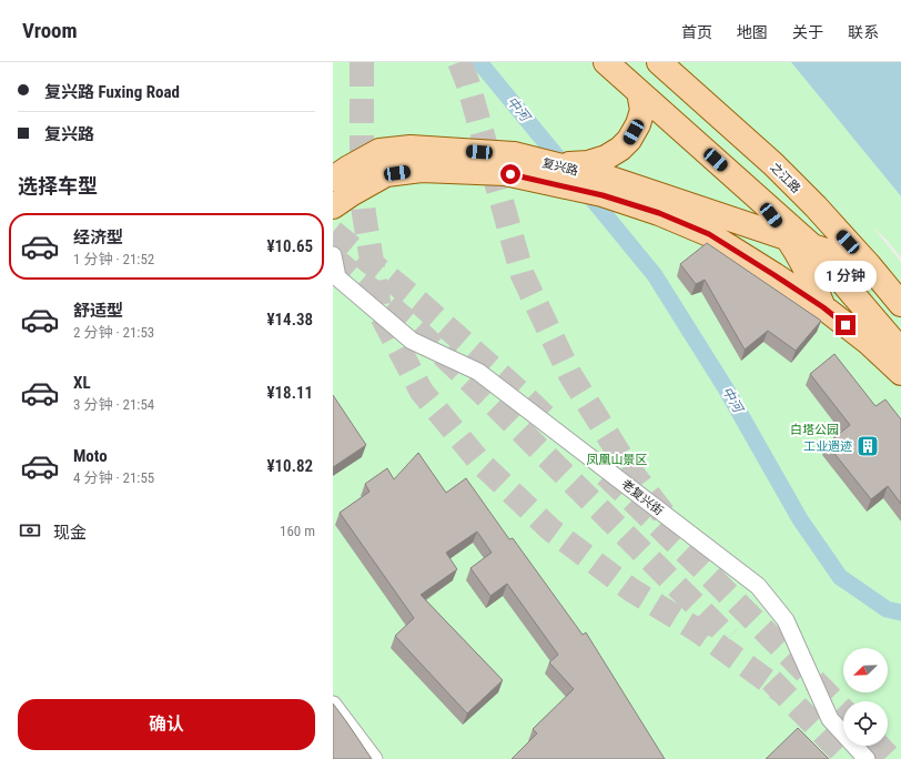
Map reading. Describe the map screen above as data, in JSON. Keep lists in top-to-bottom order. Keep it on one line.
{"streets":{"main road":["复兴路","之江路"],"street":["老复兴街"]},"crossings":[["复兴路","之江路"]],"water":["中河"],"parks":["白塔公园","凤凰山景区"],"places":{"building":["工业遗迹"]},"north":"bottom left","page":{"header":"Vroom","nav":["首页","地图","关于","联系"],"banner":["复兴路 Fuxing Road","复兴路"],"heading":"选择车型","list":[{"name":"经济型","note":"1 分钟 · 21:52","value":"¥10.65"},{"name":"舒适型","note":"2 分钟 · 21:53","value":"¥14.38"},{"name":"XL","note":"3 分钟 · 21:54","value":"¥18.11"},{"name":"Moto","note":"4 分钟 · 21:55","value":"¥10.82"}],"bubble":"1 分钟","pay":["现金","160 m"],"buttons":"确认"}}
